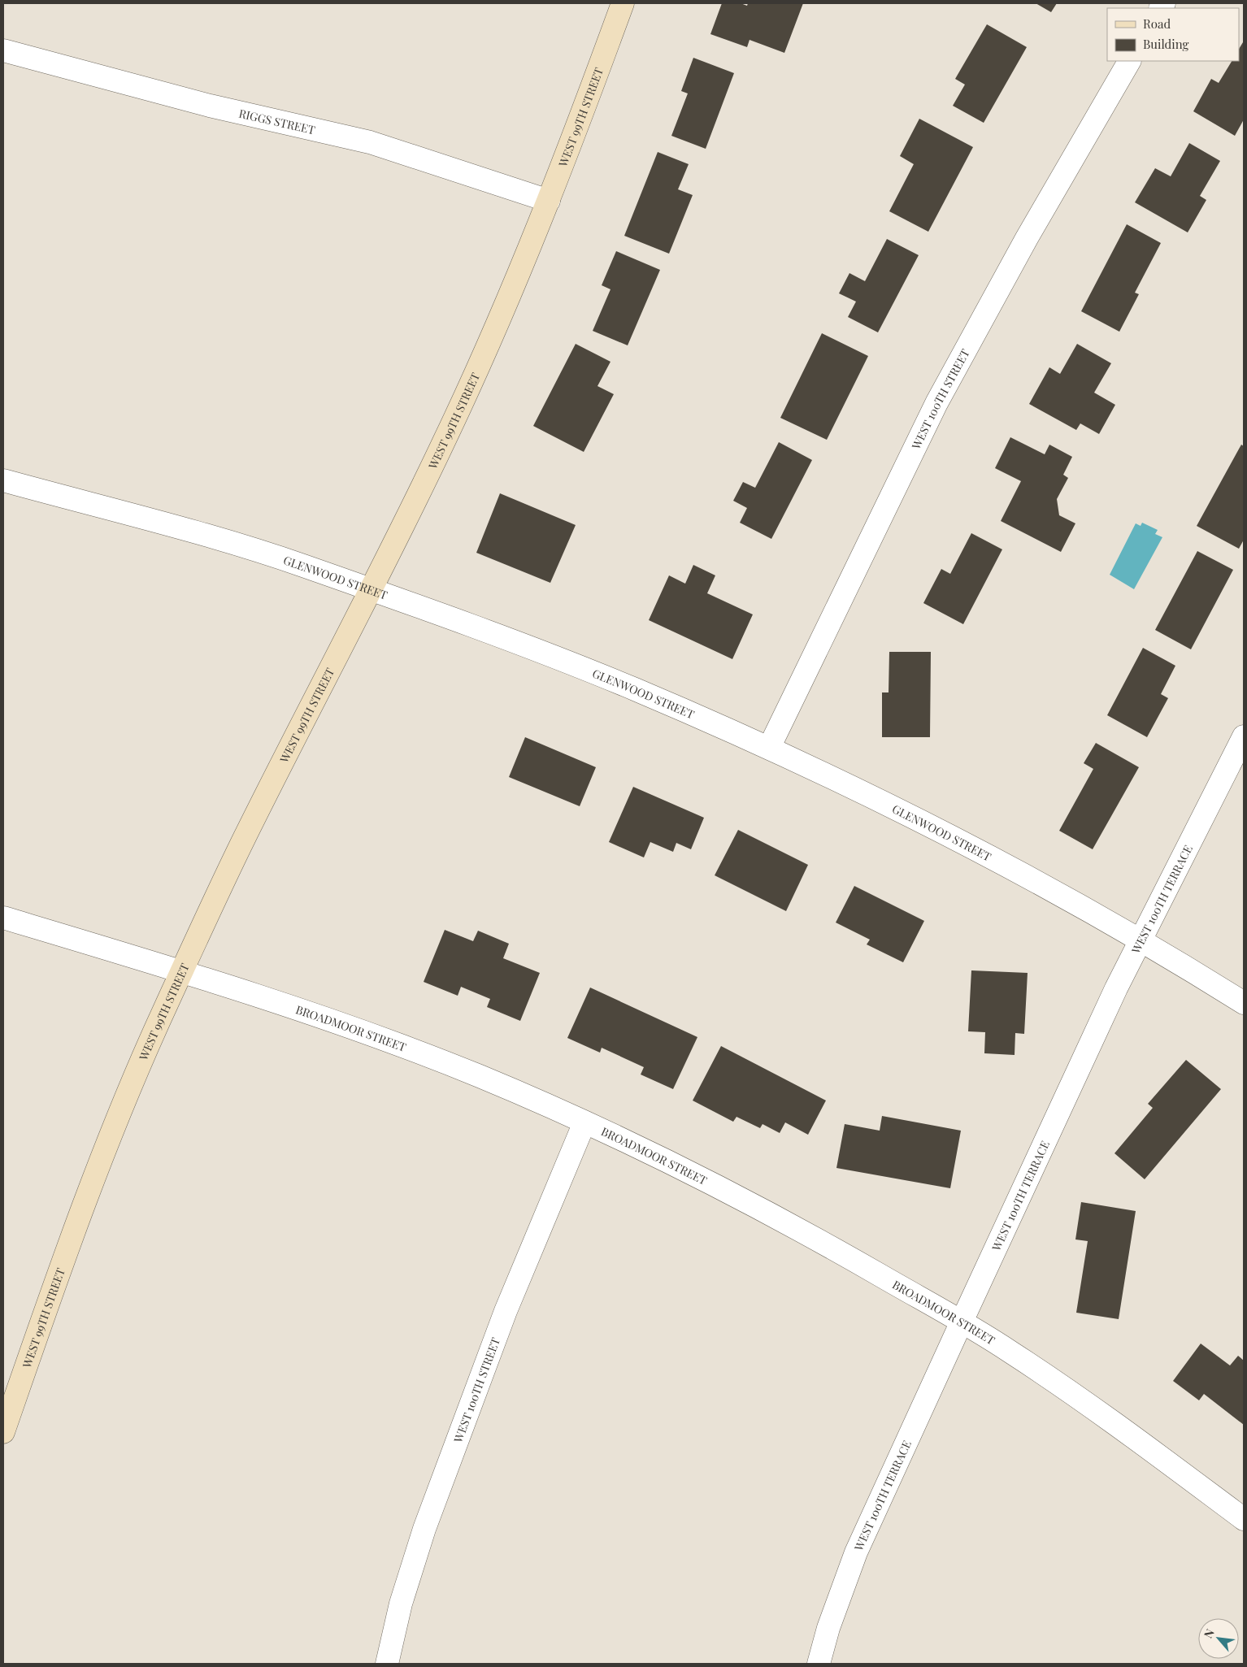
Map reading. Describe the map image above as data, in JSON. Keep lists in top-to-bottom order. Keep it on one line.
{"streets":{"street":["WEST 99TH STREET","RIGGS STREET","WEST 100TH STREET","GLENWOOD STREET","WEST 100TH TERRACE","BROADMOOR STREET"]},"crossings":[["WEST 99TH STREET","RIGGS STREET"],["WEST 99TH STREET","GLENWOOD STREET"],["WEST 99TH STREET","BROADMOOR STREET"],["WEST 100TH STREET","GLENWOOD STREET"],["WEST 100TH STREET","BROADMOOR STREET"],["GLENWOOD STREET","WEST 100TH TERRACE"],["WEST 100TH TERRACE","BROADMOOR STREET"]],"legend":["Road","Building"],"north":"top left"}
